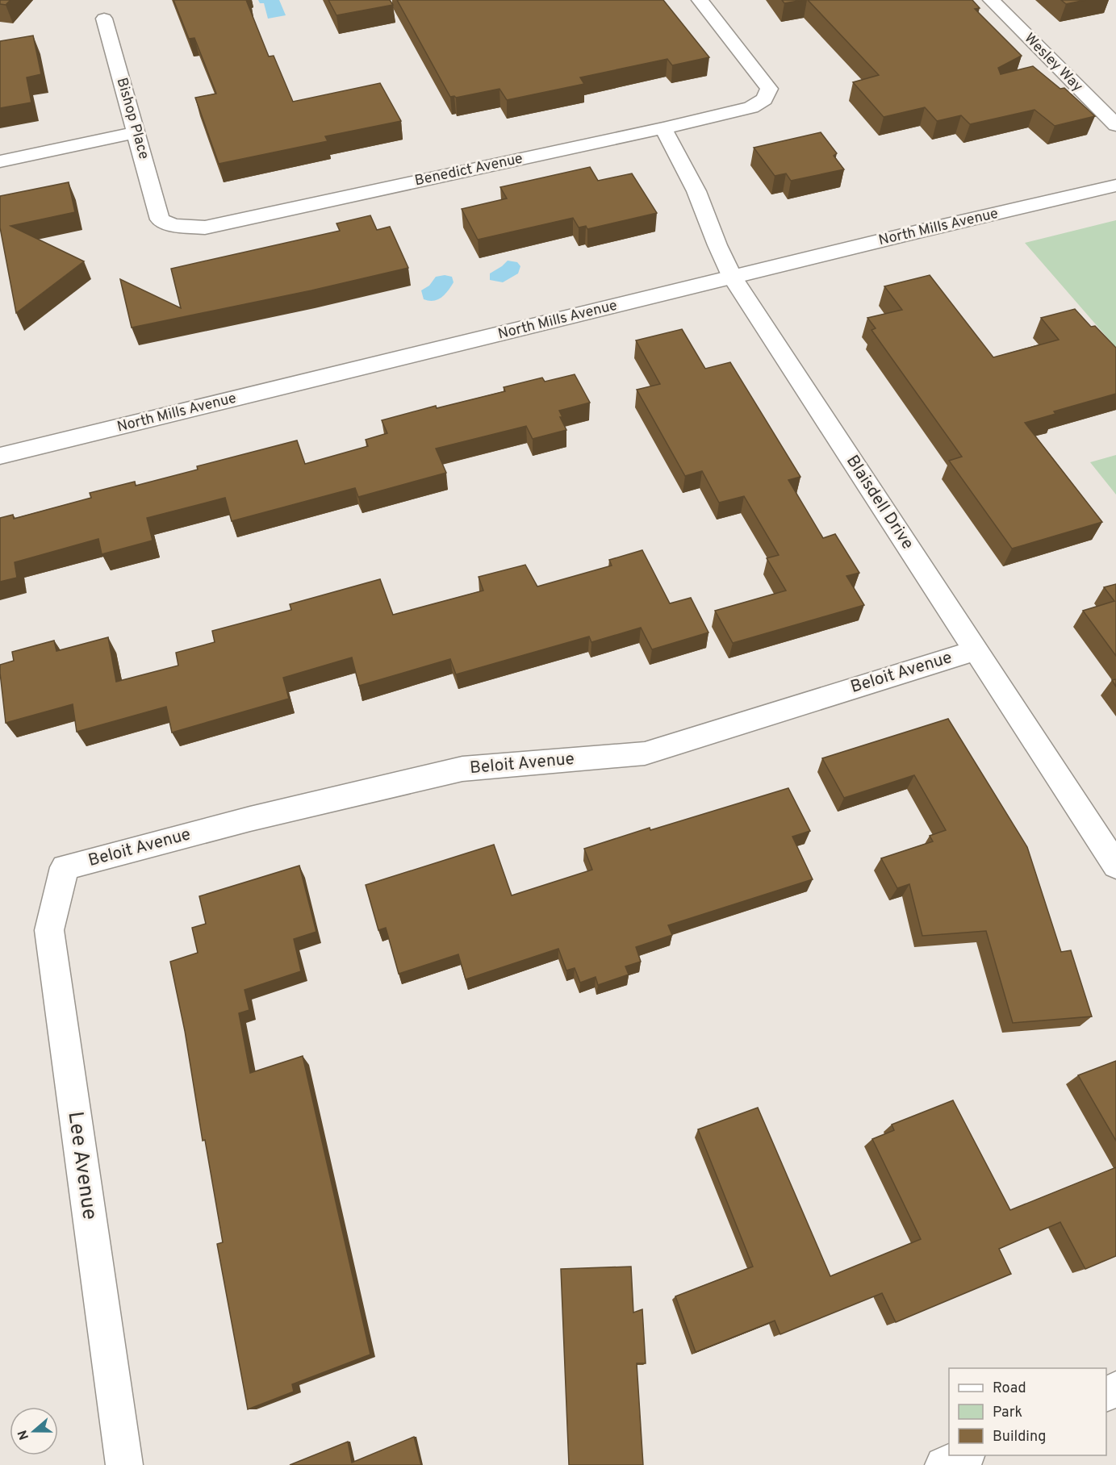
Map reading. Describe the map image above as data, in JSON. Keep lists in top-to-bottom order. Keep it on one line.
{"streets":{"street":["Wesley Way","Bishop Place","Benedict Avenue","North Mills Avenue","Blaisdell Drive","Beloit Avenue","Lee Avenue"]},"crossings":[["Bishop Place","Benedict Avenue"],["Benedict Avenue","Blaisdell Drive"],["North Mills Avenue","Blaisdell Drive"],["Blaisdell Drive","Beloit Avenue"],["Beloit Avenue","Lee Avenue"]],"legend":["Road","Park","Building"],"north":"left"}
